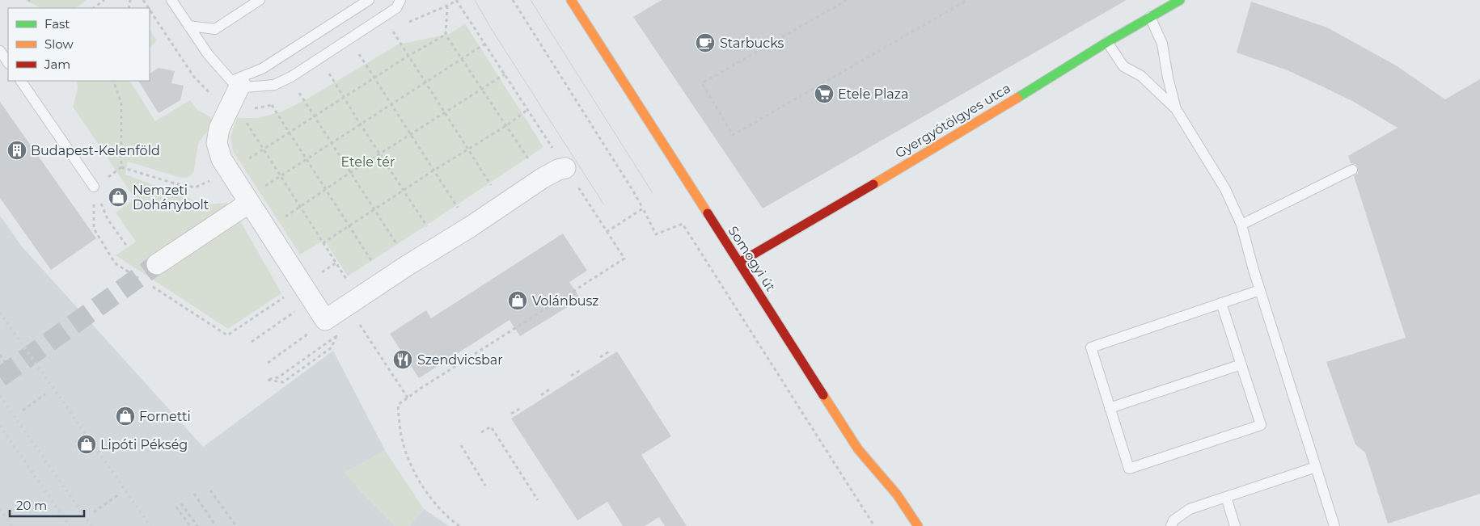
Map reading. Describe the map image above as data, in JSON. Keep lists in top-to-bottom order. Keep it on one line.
{"streets":{"main road":["Gyergyótölgyes utca","Somogyi út"]},"crossings":[["Gyergyótölgyes utca","Somogyi út"]],"parks":["Etele tér"],"places":{"cafe":["Starbucks"],"supermarket":["Etele Plaza"],"building":["Budapest-Kelenföld"],"shop":["Nemzeti Dohánybolt","Volánbusz","Fornetti","Lipóti Pékség"],"restaurant":["Szendvicsbar"]},"legend":["Fast","Slow","Jam"],"scale_bar":"20 m"}
